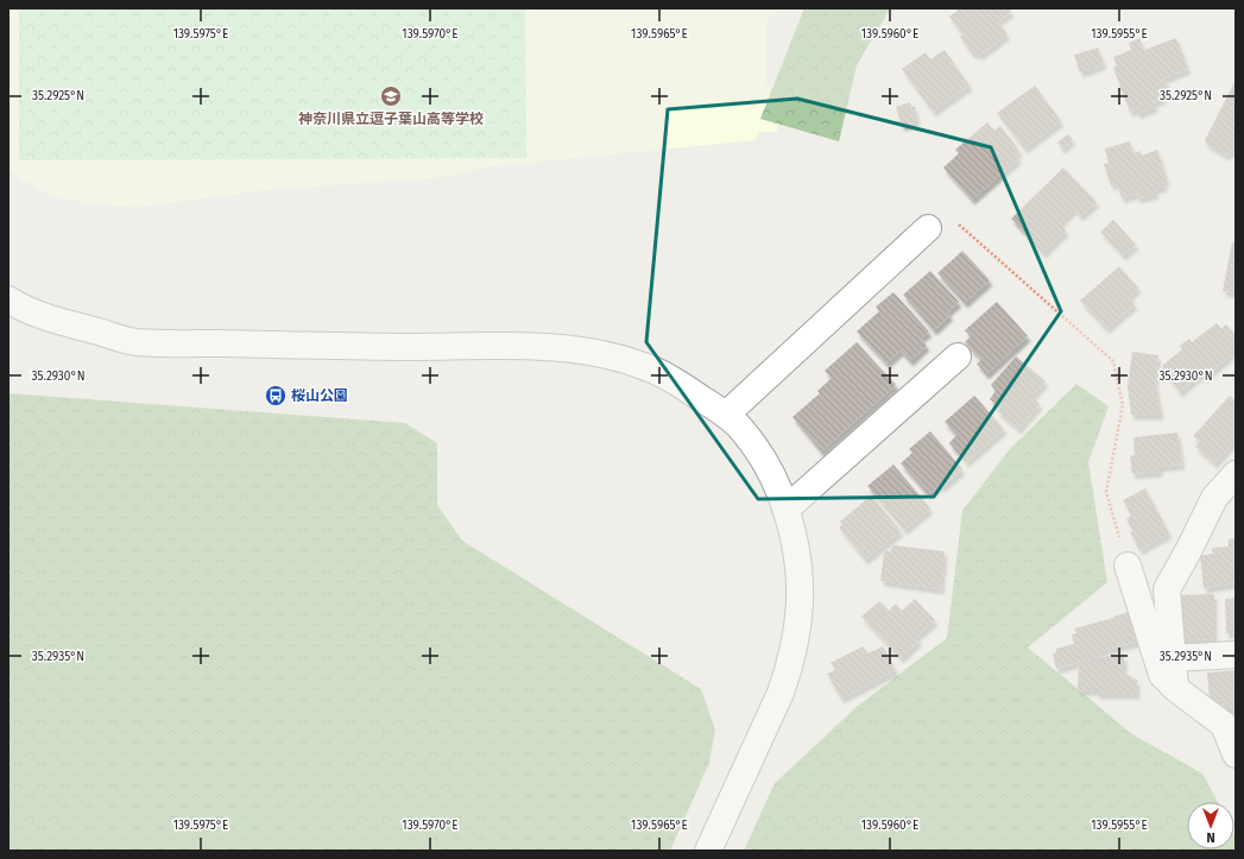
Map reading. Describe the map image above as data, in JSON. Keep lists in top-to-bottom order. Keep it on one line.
{"places":{"school or university":["神奈川県立逗子葉山高等学校"],"bus stop":["桜山公園"]},"north":"bottom","coordinates":["139.5975°E","139.5970°E","139.5965°E","139.5960°E","139.5955°E","35.2925°N","35.2930°N","35.2935°N"]}
